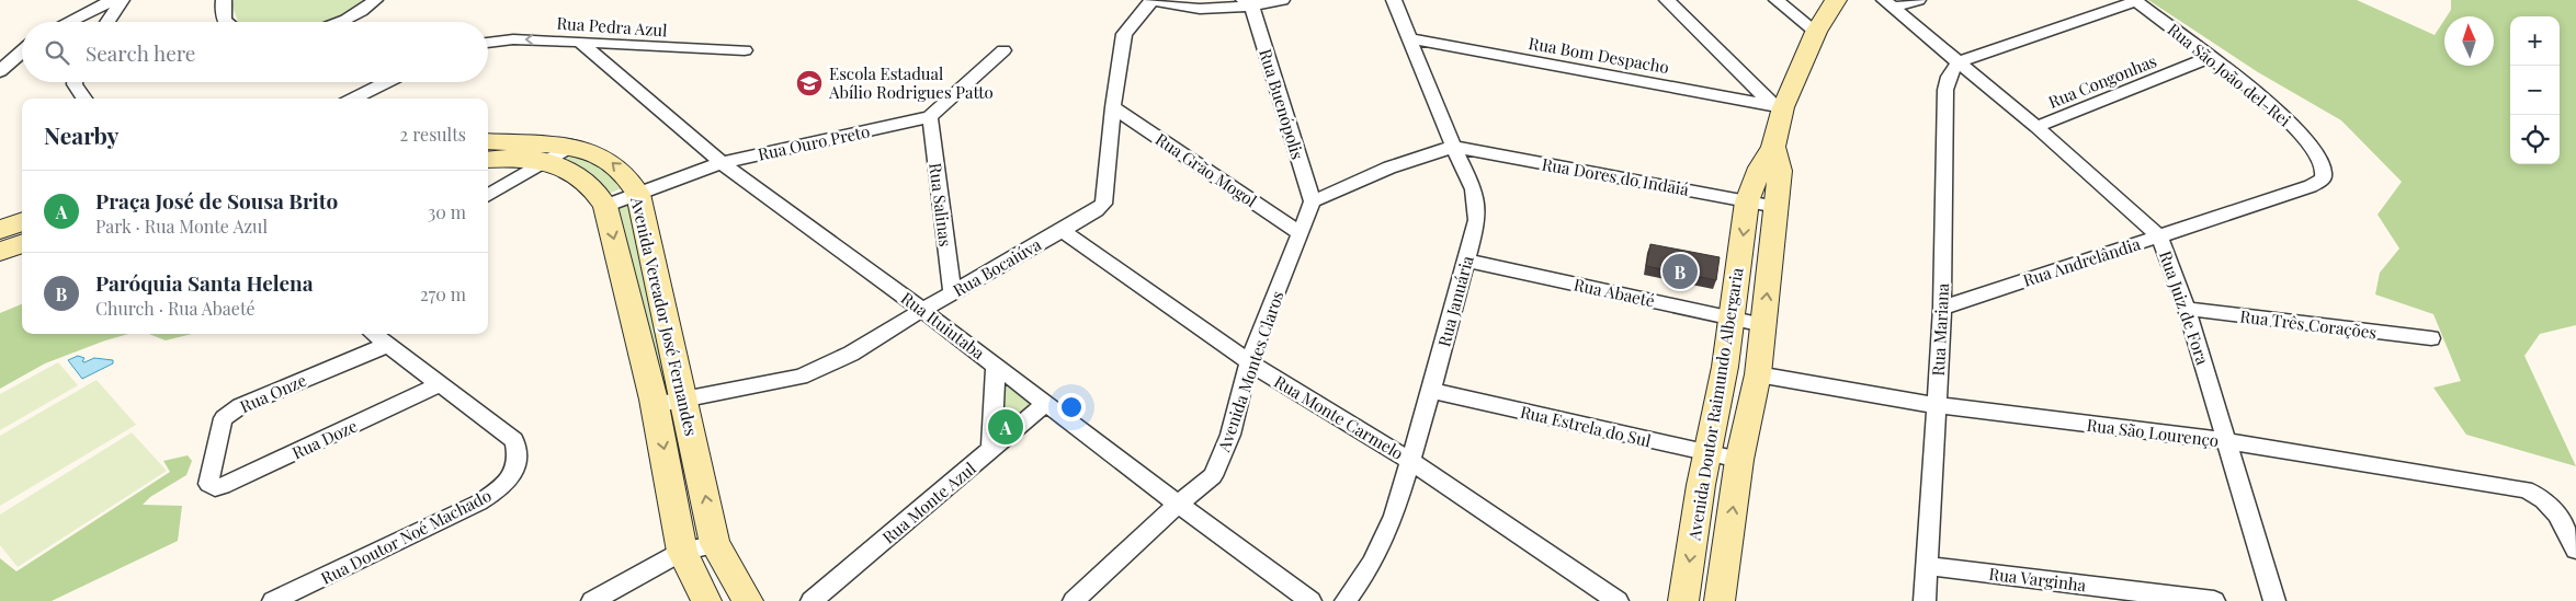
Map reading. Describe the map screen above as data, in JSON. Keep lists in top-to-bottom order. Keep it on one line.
{"streets":{"street":["Rua Pedra Azul","Rua Bom Despacho","Rua São João del-Rei","Rua Congonhas","Rua Buenópolis","Rua Ouro Preto","Rua Grão Mogol","Rua Dores do Indaiá","Rua Salinas","Rua Andrelândia","Rua Bocaiúva","Rua Abaeté","Rua Januária","Rua Juiz de Fora","Avenida Vereador José Fernandes","Rua Três Corações","Rua Ituiutaba","Rua Mariana","Avenida Montes Claros","Rua Onze","Avenida Doutor Raimundo Albergaria","Rua Monte Carmelo","Rua Estrela do Sul","Rua São Lourenço","Rua Doze","Rua Monte Azul","Rua Doutor Noé Machado","Rua Varginha"]},"crossings":[["Rua Pedra Azul","Rua Ituiutaba"],["Rua Bom Despacho","Rua Januária"],["Rua Bom Despacho","Avenida Doutor Raimundo Albergaria"],["Rua São João del-Rei","Rua Congonhas"],["Rua São João del-Rei","Rua Andrelândia"],["Rua Congonhas","Rua Juiz de Fora"],["Rua Buenópolis","Avenida Montes Claros"],["Rua Ouro Preto","Rua Salinas"],["Rua Ouro Preto","Avenida Vereador José Fernandes"],["Rua Ouro Preto","Rua Ituiutaba"],["Rua Grão Mogol","Rua Bocaiúva"],["Rua Grão Mogol","Avenida Montes Claros"],["Rua Dores do Indaiá","Rua Januária"],["Rua Dores do Indaiá","Avenida Doutor Raimundo Albergaria"],["Rua Salinas","Rua Bocaiúva"],["Rua Andrelândia","Rua Juiz de Fora"],["Rua Andrelândia","Rua Mariana"],["Rua Bocaiúva","Avenida Vereador José Fernandes"],["Rua Bocaiúva","Rua Ituiutaba"],["Rua Bocaiúva","Rua Monte Carmelo"],["Rua Abaeté","Rua Januária"],["Rua Abaeté","Avenida Doutor Raimundo Albergaria"],["Rua Januária","Rua Monte Carmelo"],["Rua Januária","Rua Estrela do Sul"],["Rua Juiz de Fora","Rua Três Corações"],["Rua Juiz de Fora","Rua Mariana"],["Rua Juiz de Fora","Rua São Lourenço"],["Rua Ituiutaba","Avenida Montes Claros"],["Rua Ituiutaba","Rua Monte Azul"],["Rua Mariana","Rua São Lourenço"],["Rua Mariana","Rua Varginha"],["Avenida Montes Claros","Rua Monte Carmelo"],["Rua Onze","Rua Doze"],["Rua Onze","Rua Doutor Noé Machado"],["Avenida Doutor Raimundo Albergaria","Rua Estrela do Sul"],["Avenida Doutor Raimundo Albergaria","Rua São Lourenço"],["Rua Doze","Rua Doutor Noé Machado"]],"one_way":["Rua Pedra Azul"],"places":{"school or university":["Escola Estadual Abílio Rodrigues Patto"]},"north":"top","page":{"map_buttons":["+","−"],"search":"Search here","heading":["Nearby","2 results"],"list":[{"mark":"A","name":"Praça José de Sousa Brito","note":"Park · Rua Monte Azul","value":"30 m"},{"mark":"B","name":"Paróquia Santa Helena","note":"Church · Rua Abaeté","value":"270 m"}],"pins":["B","A"]}}
